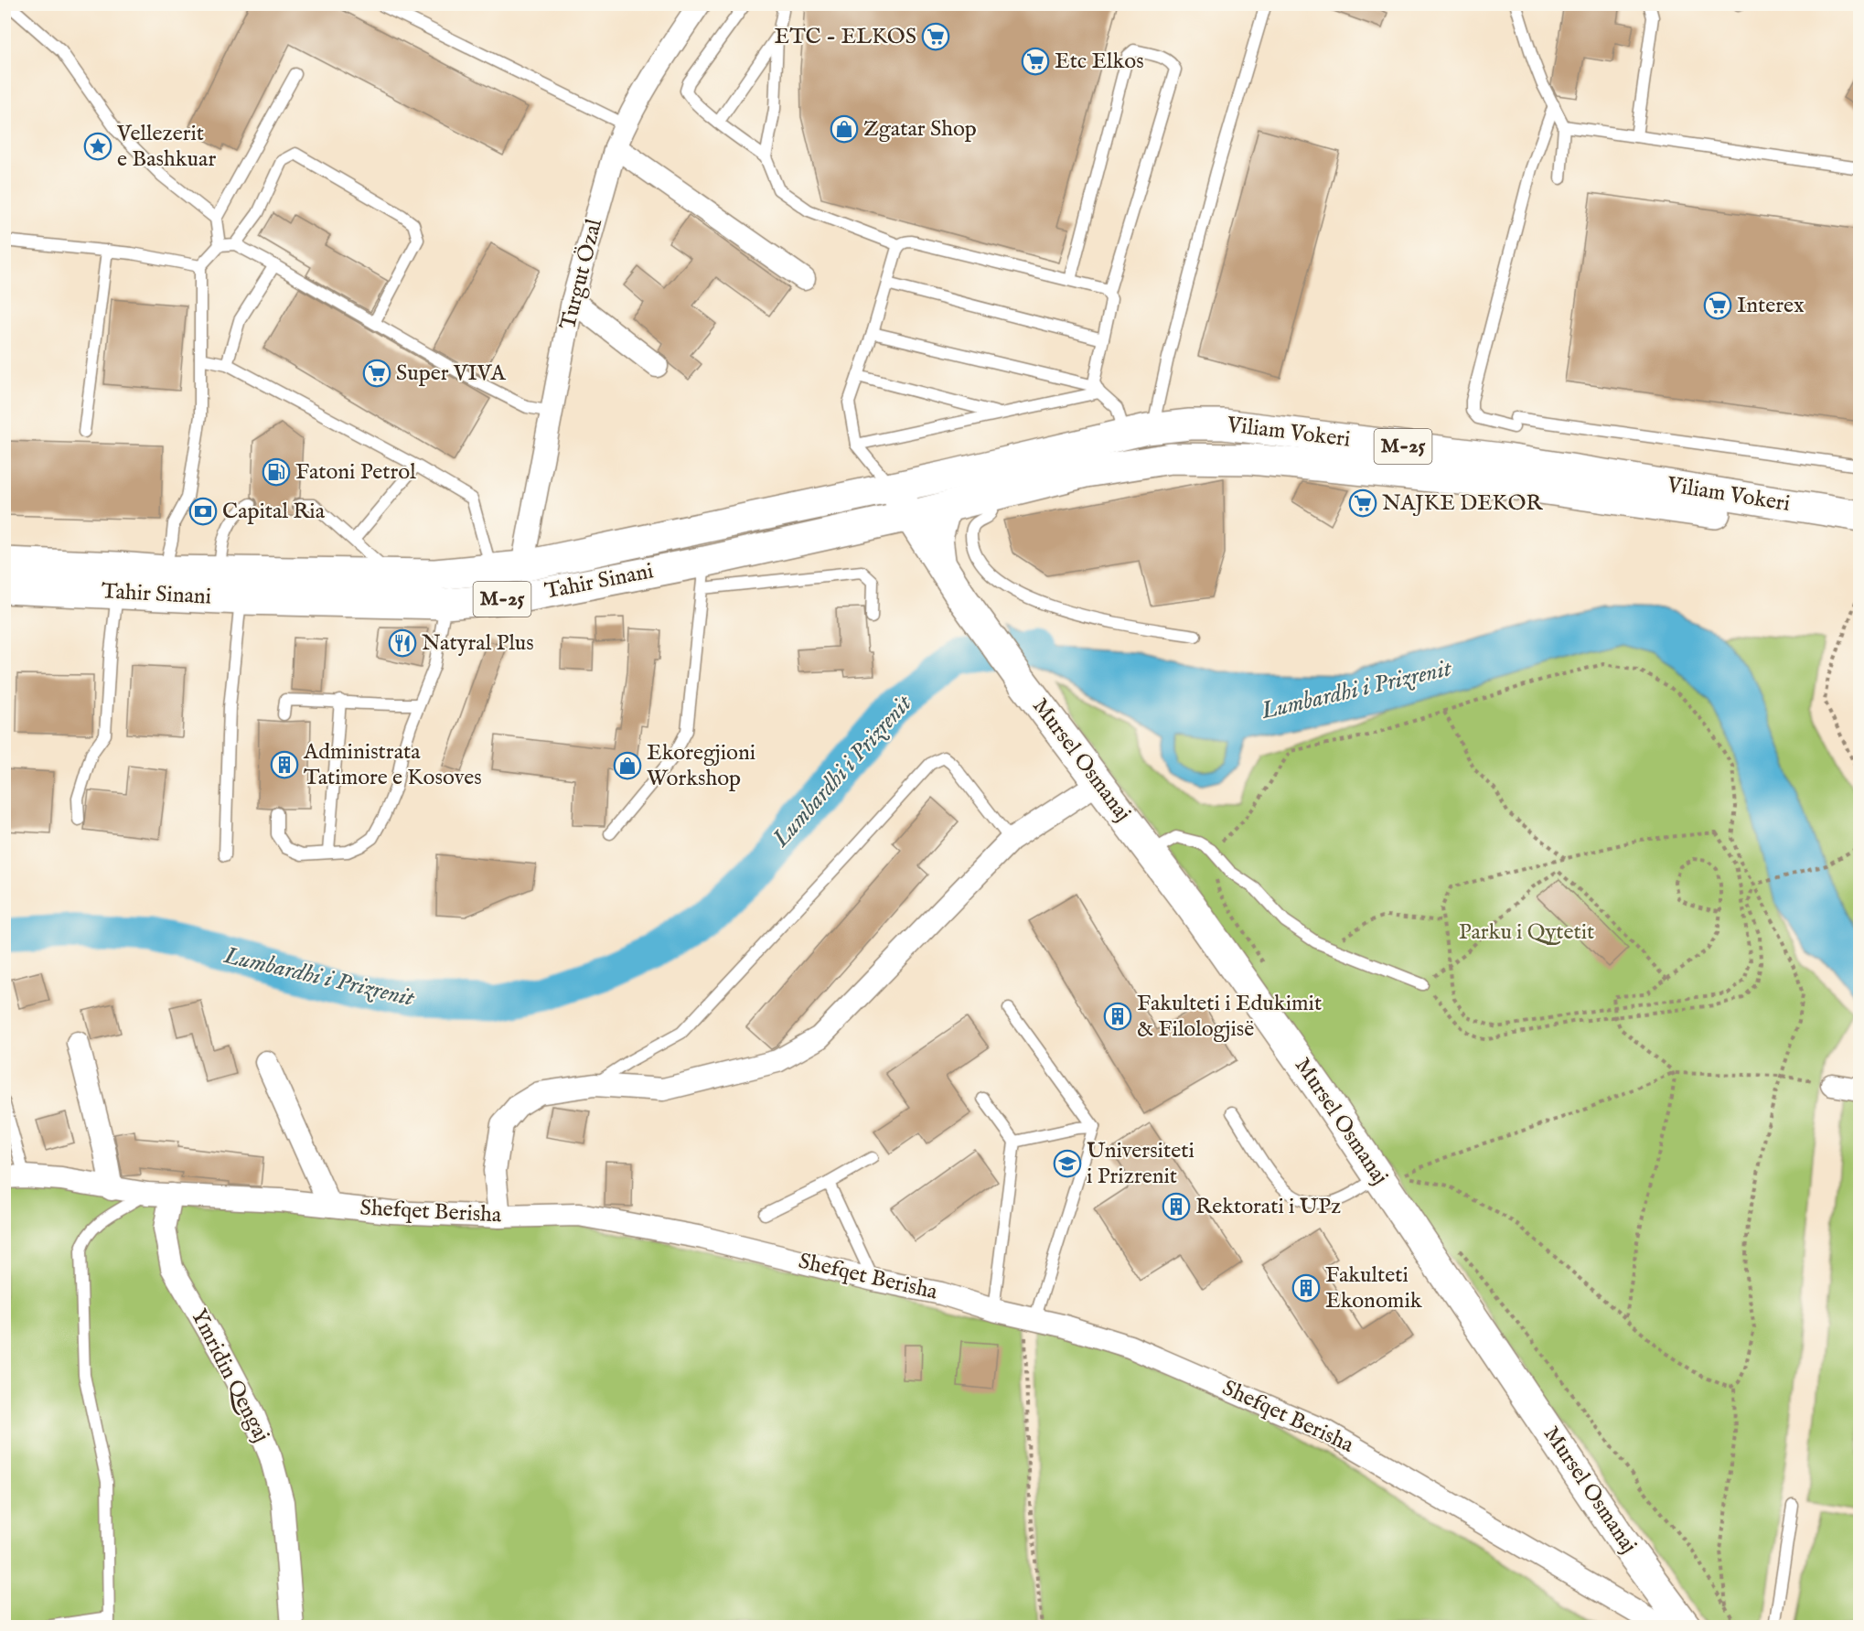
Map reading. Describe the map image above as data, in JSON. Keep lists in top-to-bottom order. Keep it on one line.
{"streets":{"main road":["Viliam Vokeri","M-25","Tahir Sinani","Mursel Osmanaj"],"street":["Turgut Özal","Shefqet Berisha","Ymridin Qengaj"]},"crossings":[["Turgut Özal","Tahir Sinani"],["Viliam Vokeri","Tahir Sinani"],["Tahir Sinani","Mursel Osmanaj"],["Shefqet Berisha","Ymridin Qengaj"]],"water":["Lumbardhi i Prizrenit"],"parks":["Parku i Qytetit"],"places":{"supermarket":["ETC - ELKOS","Etc Elkos","Interex","Super VIVA","NAJKE DEKOR"],"shop":["Zgatar Shop","Ekoregjioni Workshop"],"place":["Vellezerit e Bashkuar"],"fuel station":["Fatoni Petrol"],"bank":["Capital Ria"],"restaurant":["Natyral Plus"],"building":["Administrata Tatimore e Kosoves","Fakulteti i Edukimit & Filologjisë","Rektorati i UPz","Fakulteti Ekonomik"],"school or university":["Universiteti i Prizrenit"]}}
